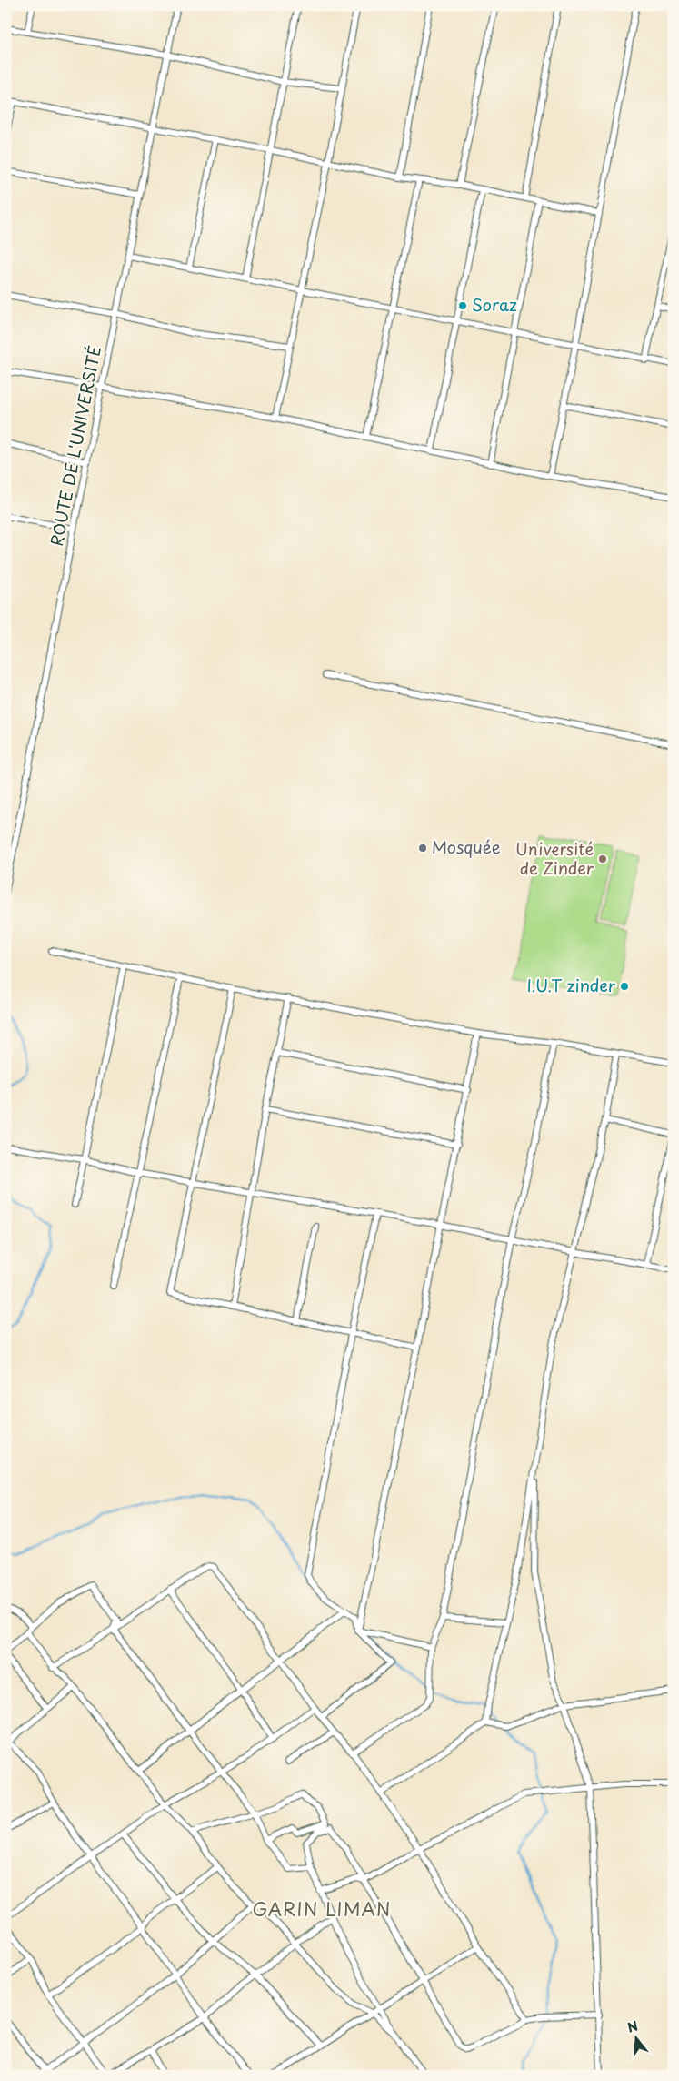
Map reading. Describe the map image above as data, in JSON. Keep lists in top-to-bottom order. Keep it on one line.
{"streets":{"street":["ROUTE DE L'UNIVERSITÉ"]},"districts":["GARIN LIMAN"],"places":["Soraz","Mosquée","Université de Zinder","I.U.T zinder"],"north":"top"}
